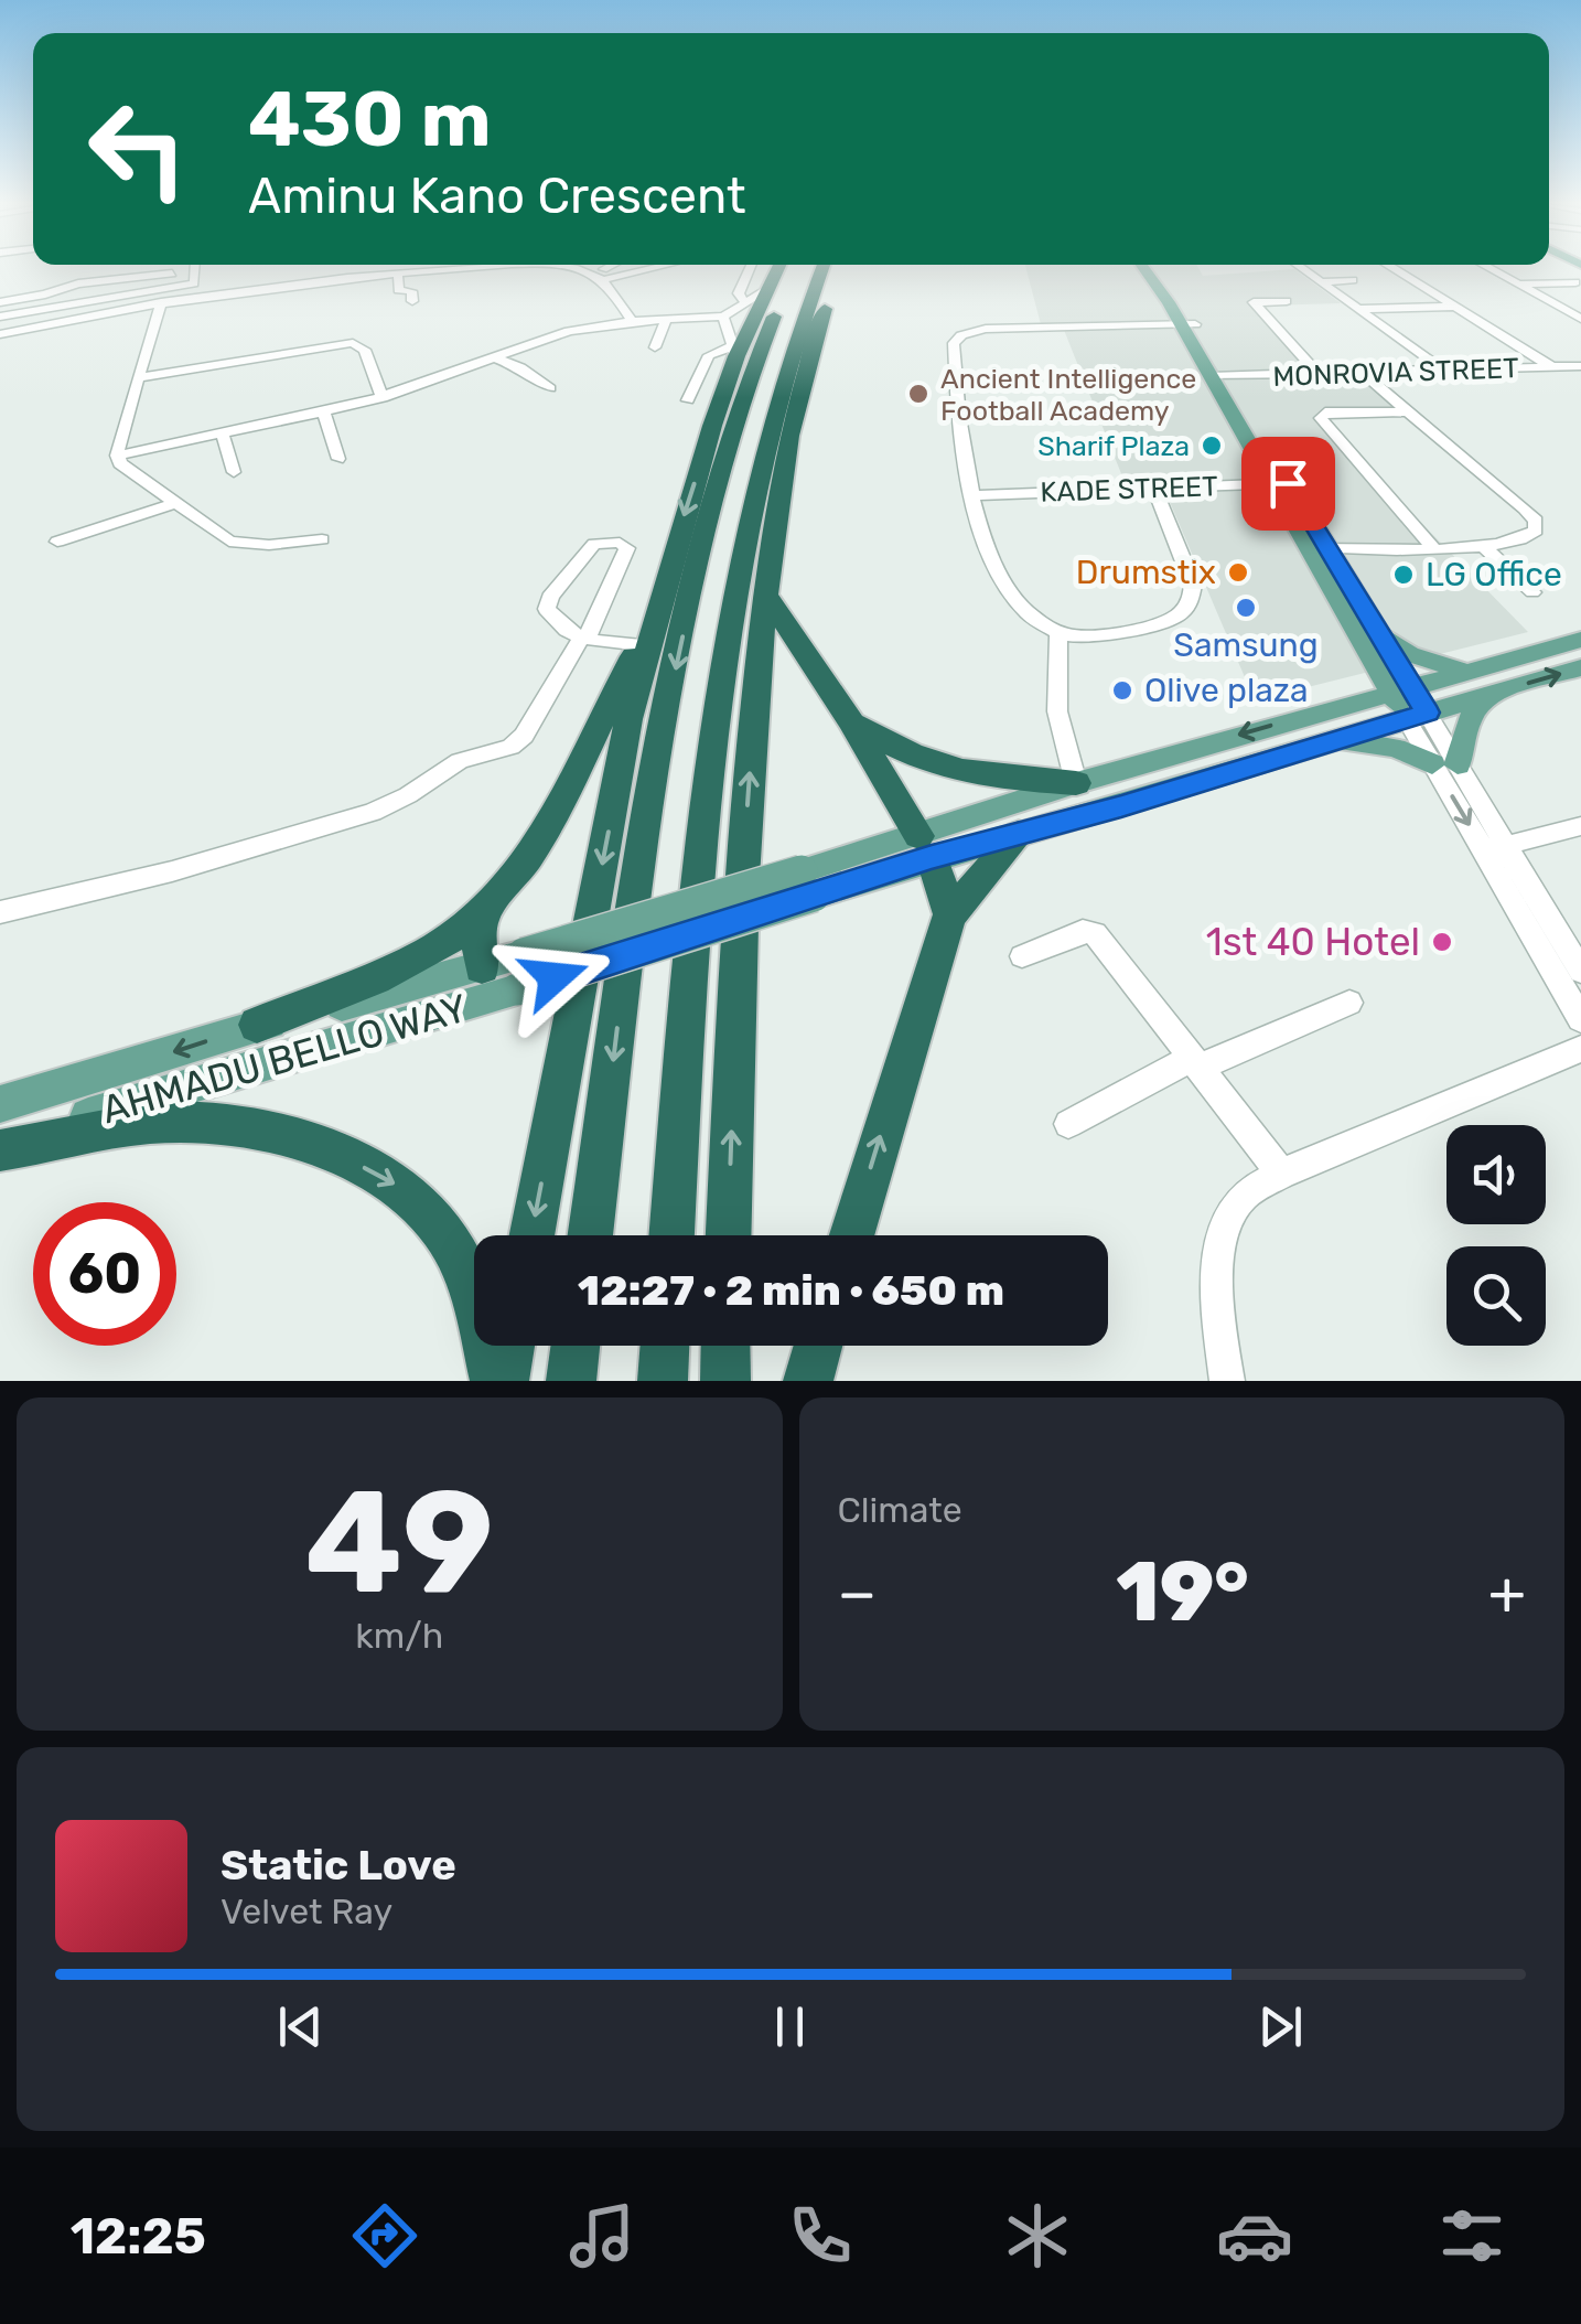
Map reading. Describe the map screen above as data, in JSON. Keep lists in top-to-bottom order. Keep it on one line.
{"streets":{"main road":["AHMADU BELLO WAY"],"street":["MONROVIA STREET","KADE STREET"]},"places":["Ancient Intelligence Football Academy","Sharif Plaza","Drumstix","LG Office","Samsung","Olive plaza","1st 40 Hotel"],"page":{"turn":["430 m","Aminu Kano Crescent"],"limit":"60","trip":"12:27 · 2 min · 650 m","tile":[["49","km/h"],"Climate"],"heat":["−","19°","+"],"song":["Static Love","Velvet Ray"],"tabs":"12:25"}}
